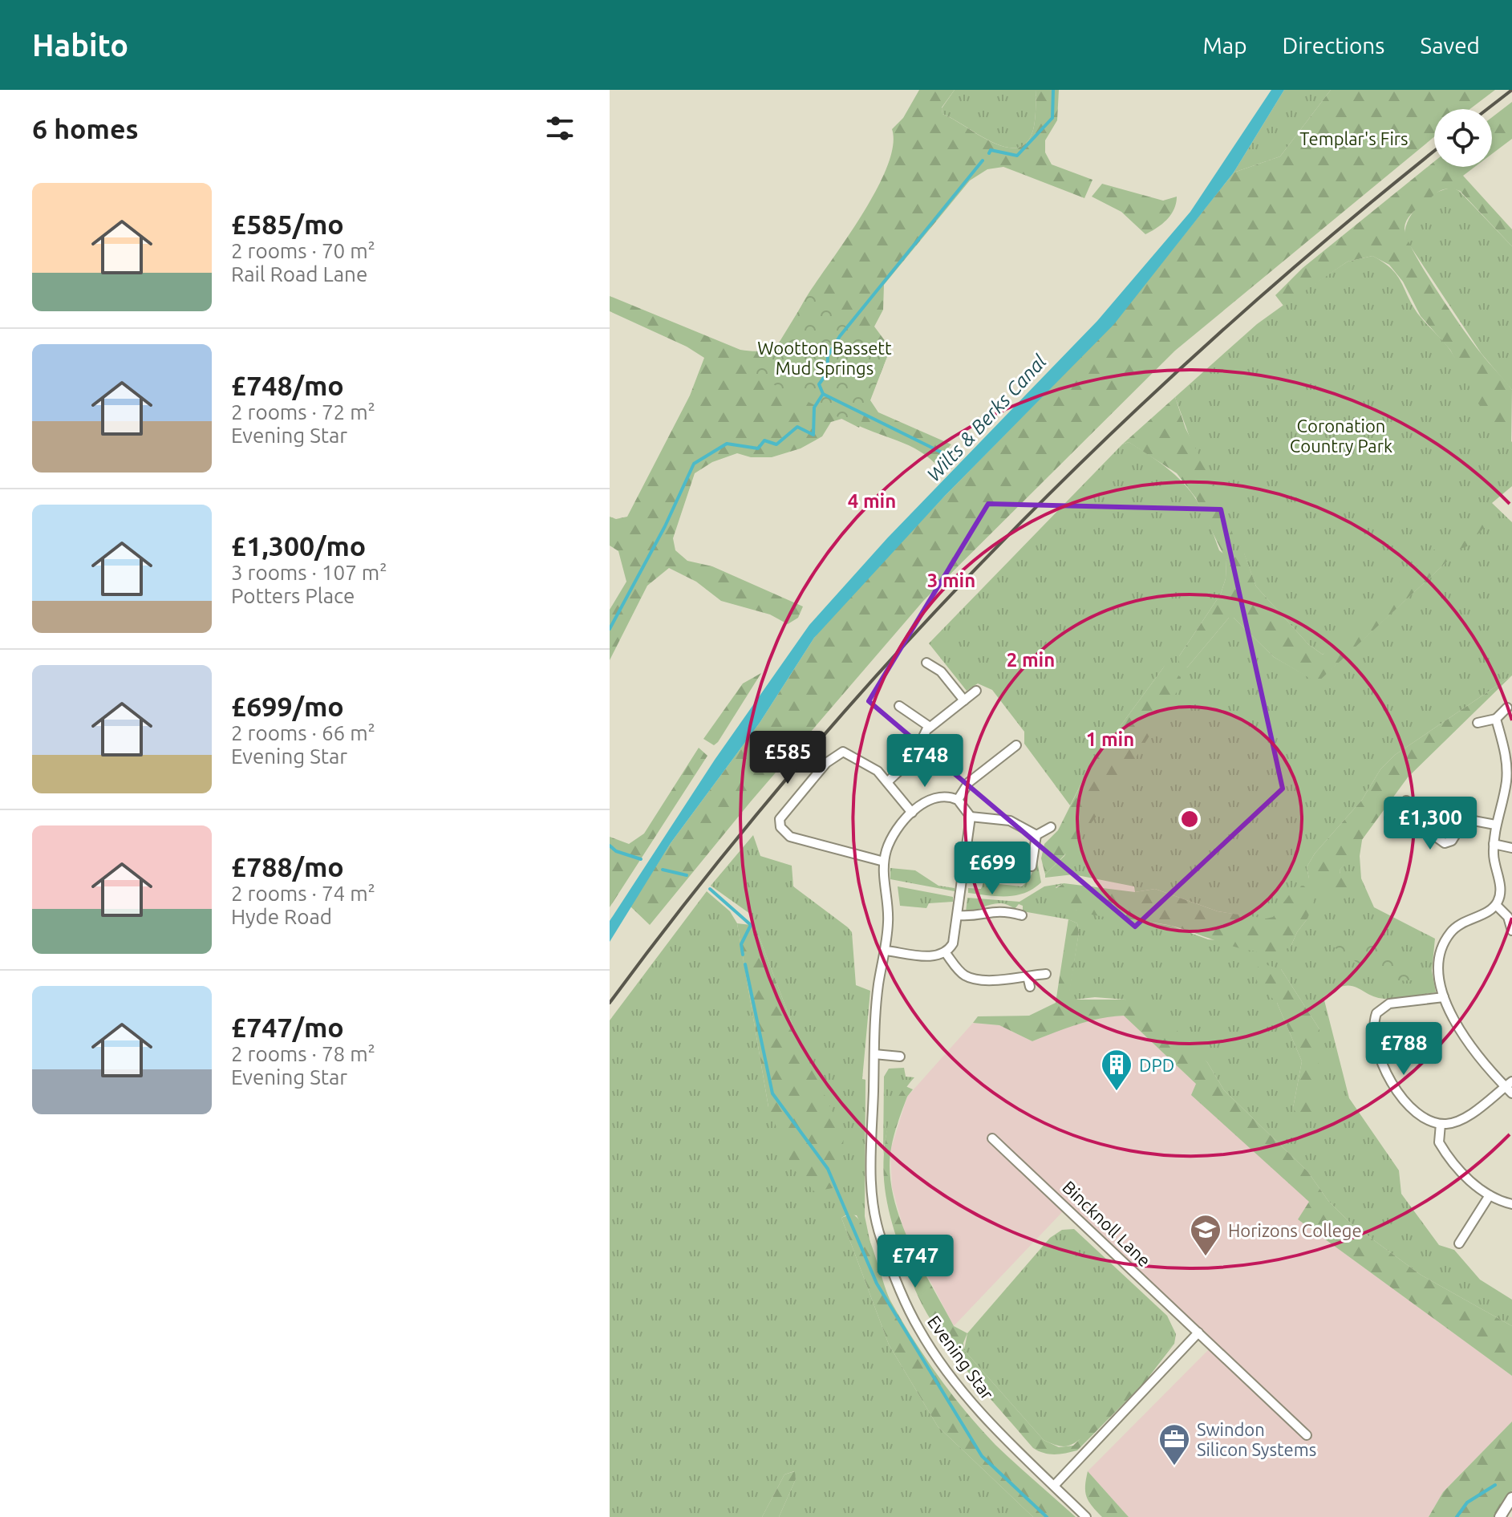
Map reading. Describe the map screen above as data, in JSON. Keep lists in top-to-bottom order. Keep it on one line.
{"streets":{"street":["Bincknoll Lane","Evening Star"]},"water":["Wilts & Berks Canal"],"parks":["Templar's Firs","Wootton Bassett Mud Springs","Coronation Country Park"],"places":{"building":["DPD"],"school or university":["Horizons College"],"office":["Swindon Silicon Systems"]},"page":{"header":"Habito","nav":["Map","Directions","Saved"],"heading":"6 homes","list":[{"name":"£585/mo","note":"2 rooms · 70 m² · Rail Road Lane"},{"name":"£748/mo","note":"2 rooms · 72 m² · Evening Star"},{"name":"£1,300/mo","note":"3 rooms · 107 m² · Potters Place"},{"name":"£699/mo","note":"2 rooms · 66 m² · Evening Star"},{"name":"£788/mo","note":"2 rooms · 74 m² · Hyde Road"},{"name":"£747/mo","note":"2 rooms · 78 m² · Evening Star"}],"price":["£585","£748","£1,300","£699","£788","£747"]},"rings":["4 min","3 min","2 min","1 min"]}
